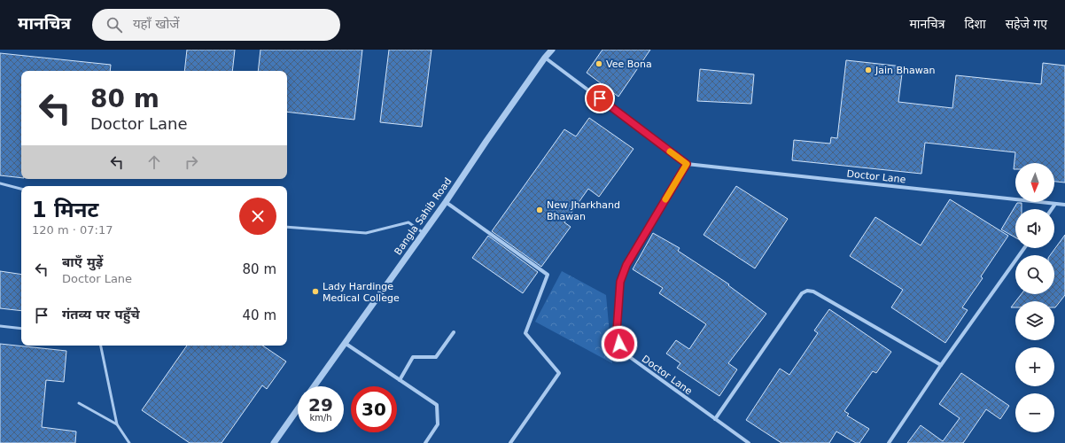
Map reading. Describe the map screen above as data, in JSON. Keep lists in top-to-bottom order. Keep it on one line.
{"streets":{"street":["Doctor Lane","Bangla Sahib Road"]},"places":["Vee Bona","Jain Bhawan","New Jharkhand Bhawan","Lady Hardinge Medical College"],"north":"bottom","page":{"header":"मानचित्र","search":"यहाँ खोजें","nav":["मानचित्र","दिशा","सहेजे गए"],"turn":["80 m","Doctor Lane"],"map_buttons":["+","−"],"heading":["1 मिनट","120 m · 07:17"],"list":[{"name":"बाएँ मुड़ें","note":"Doctor Lane","value":"80 m"},{"name":"गंतव्य पर पहुँचे","value":"40 m"}],"speed":"29 km/h","limit":"30"}}
